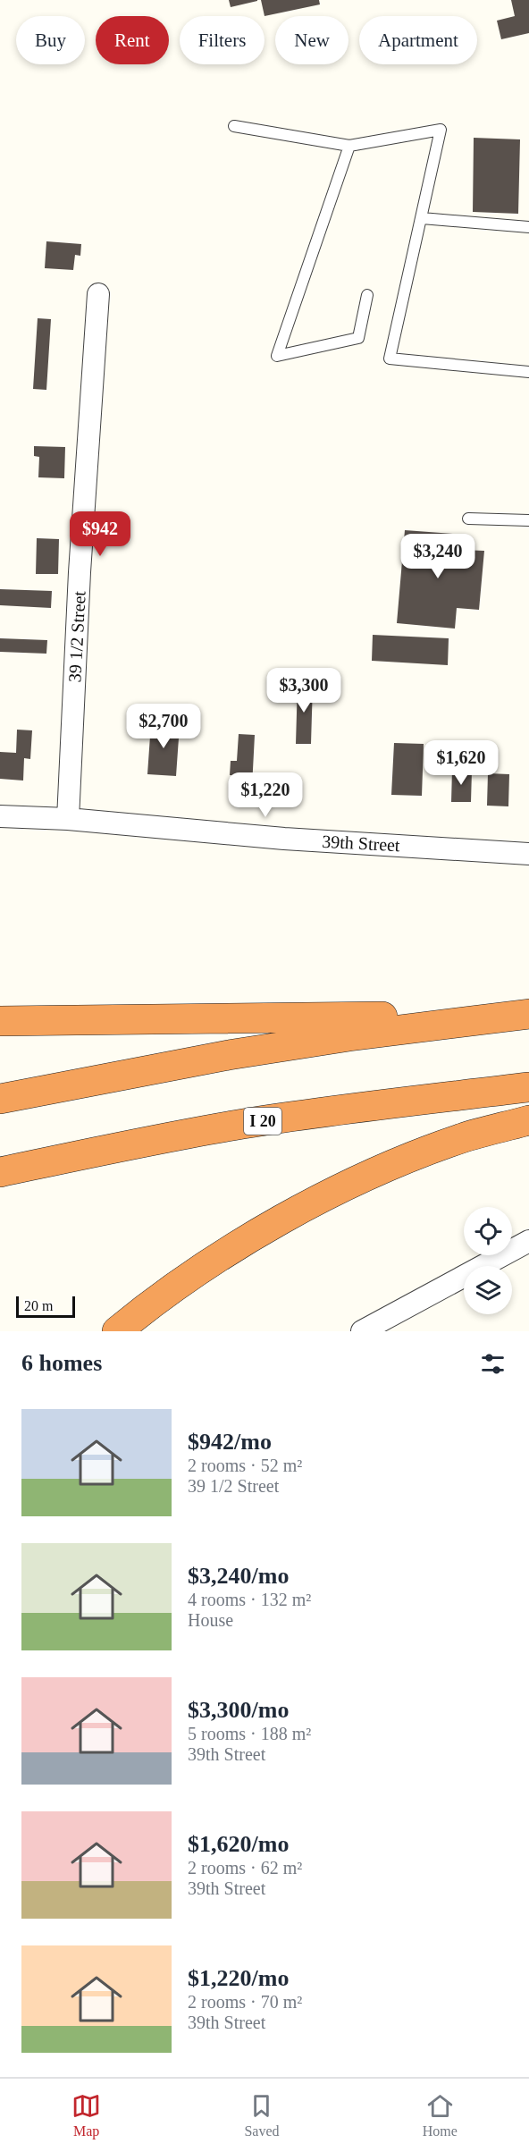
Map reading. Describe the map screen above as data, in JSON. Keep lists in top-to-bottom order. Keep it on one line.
{"streets":{"highway":["I 20"],"street":["39 1/2 Street","39th Street"]},"crossings":[["39 1/2 Street","39th Street"]],"scale_bar":"20 m","page":{"chip":["Buy","Rent","Filters","New","Apartment"],"price":["$942","$3,240","$3,300","$2,700","$1,620","$1,220"],"scale":"20 m","heading":"6 homes","list":[{"name":"$942/mo","note":"2 rooms · 52 m² · 39 1/2 Street"},{"name":"$3,240/mo","note":"4 rooms · 132 m² · House"},{"name":"$3,300/mo","note":"5 rooms · 188 m² · 39th Street"},{"name":"$1,620/mo","note":"2 rooms · 62 m² · 39th Street"},{"name":"$1,220/mo","note":"2 rooms · 70 m² · 39th Street"}],"tabs":["Map","Saved","Home"]}}
